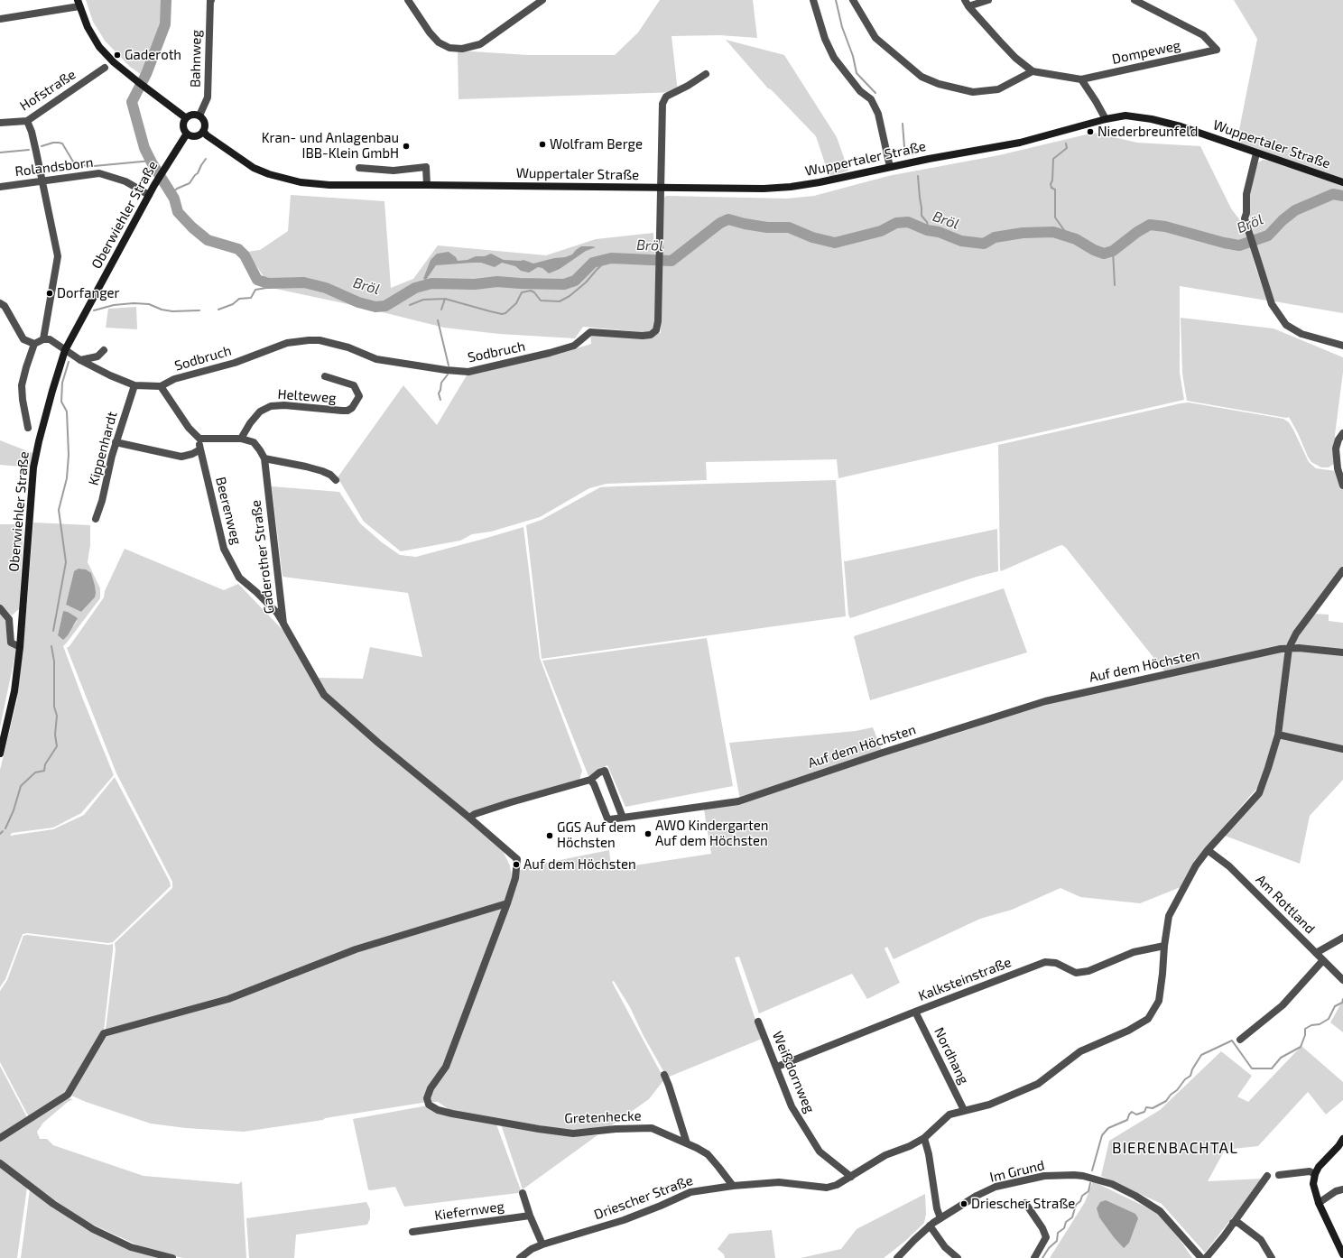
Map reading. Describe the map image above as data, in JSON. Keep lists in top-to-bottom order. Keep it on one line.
{"streets":{"main road":["Wuppertaler Straße","Oberwiehler Straße"],"street":["Dompeweg","Bahnweg","Hofstraße","Rolandsborn","Sodbruch","Helteweg","Kippenhardt","Beerenweg","Gaderother Straße","Auf dem Höchsten","Am Rottland","Kalksteinstraße","Nordhang","Weißdornweg","Gretenhecke","Im Grund","Driescher Straße","Kiefernweg"]},"crossings":[["Bahnweg","Wuppertaler Straße"],["Bahnweg","Oberwiehler Straße"],["Wuppertaler Straße","Oberwiehler Straße"],["Wuppertaler Straße","Sodbruch"],["Rolandsborn","Oberwiehler Straße"],["Helteweg","Gaderother Straße"],["Beerenweg","Gaderother Straße"],["Gaderother Straße","Gretenhecke"],["Auf dem Höchsten","Driescher Straße"],["Am Rottland","Driescher Straße"],["Kalksteinstraße","Nordhang"],["Kalksteinstraße","Weißdornweg"],["Kalksteinstraße","Driescher Straße"],["Nordhang","Driescher Straße"],["Weißdornweg","Driescher Straße"],["Gretenhecke","Driescher Straße"]],"districts":["BIERENBACHTAL"],"water":["Bröl"],"places":["Gaderoth","Niederbreunfeld","Wolfram Berge","Kran- und Anlagenbau IBB-Klein GmbH","Dorfanger","AWO Kindergarten Auf dem Höchsten","GGS Auf dem Höchsten","Auf dem Höchsten","Driescher Straße"]}
